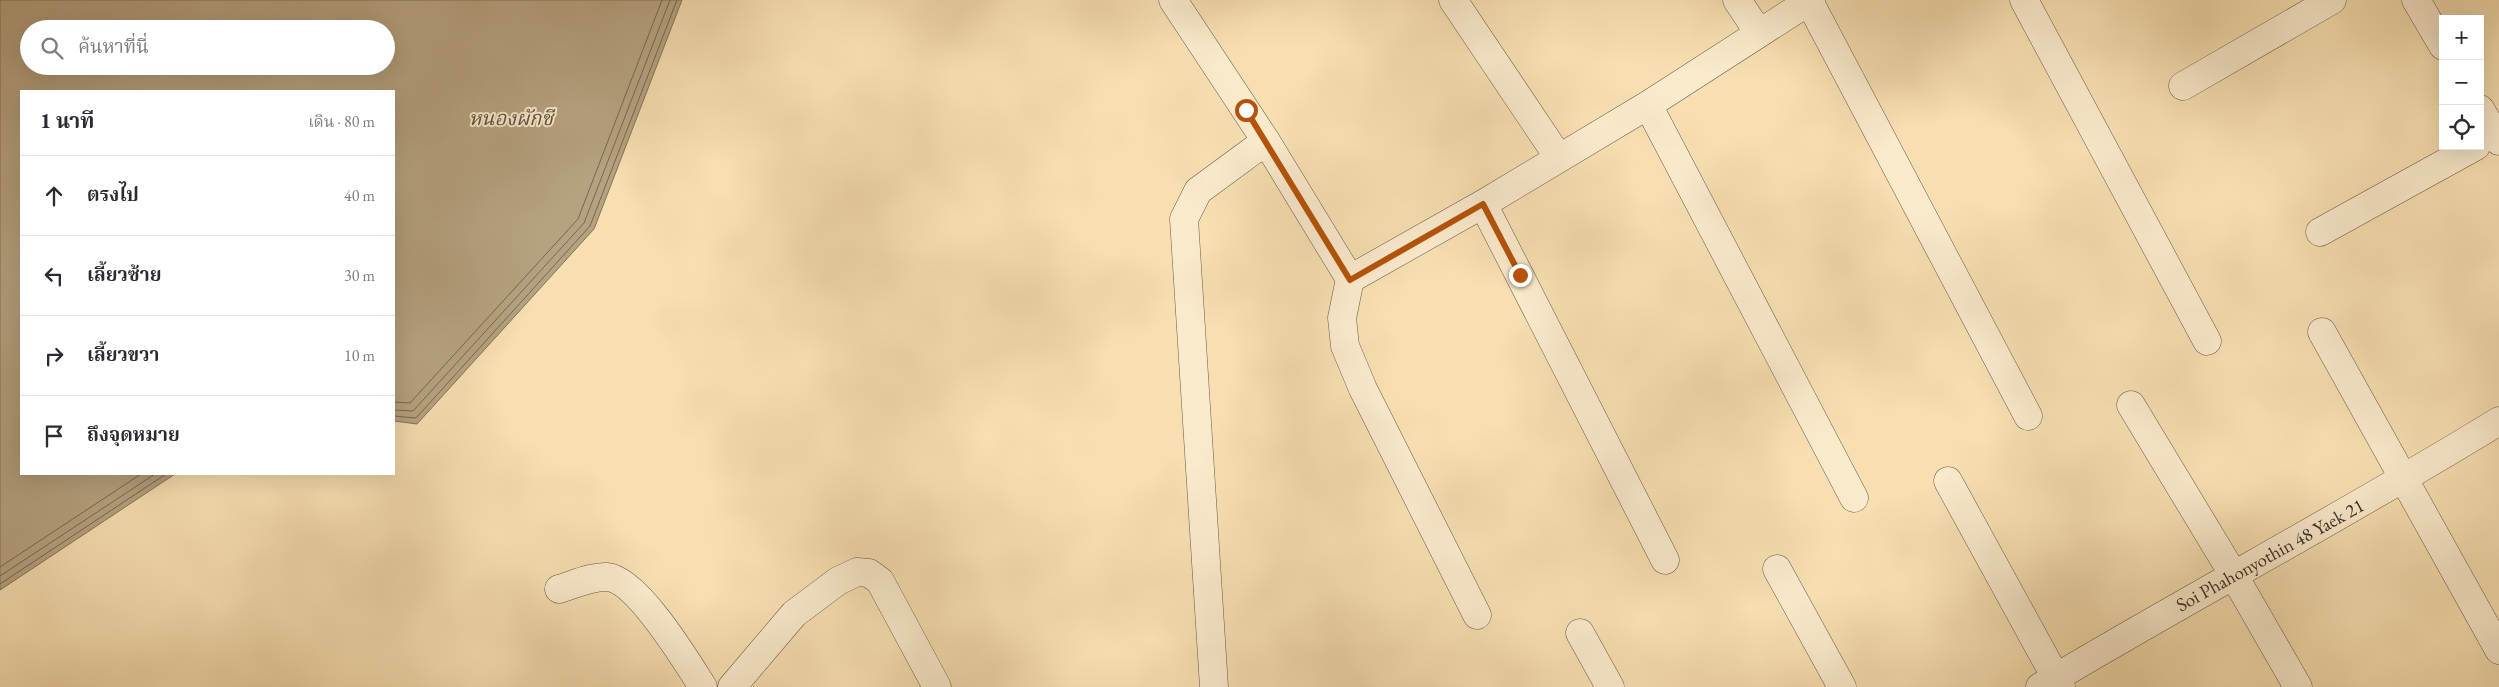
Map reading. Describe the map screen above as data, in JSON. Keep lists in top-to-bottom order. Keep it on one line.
{"streets":{"street":["Soi Phahonyothin 48 Yaek 21"]},"water":["หนองผักชี"],"page":{"map_buttons":["+","−"],"search":"ค้นหาที่นี่","heading":["1 นาที","เดิน · 80 m"],"list":[["ตรงไป","40 m"],["เลี้ยวซ้าย","30 m"],["เลี้ยวขวา","10 m"],"ถึงจุดหมาย"]}}
